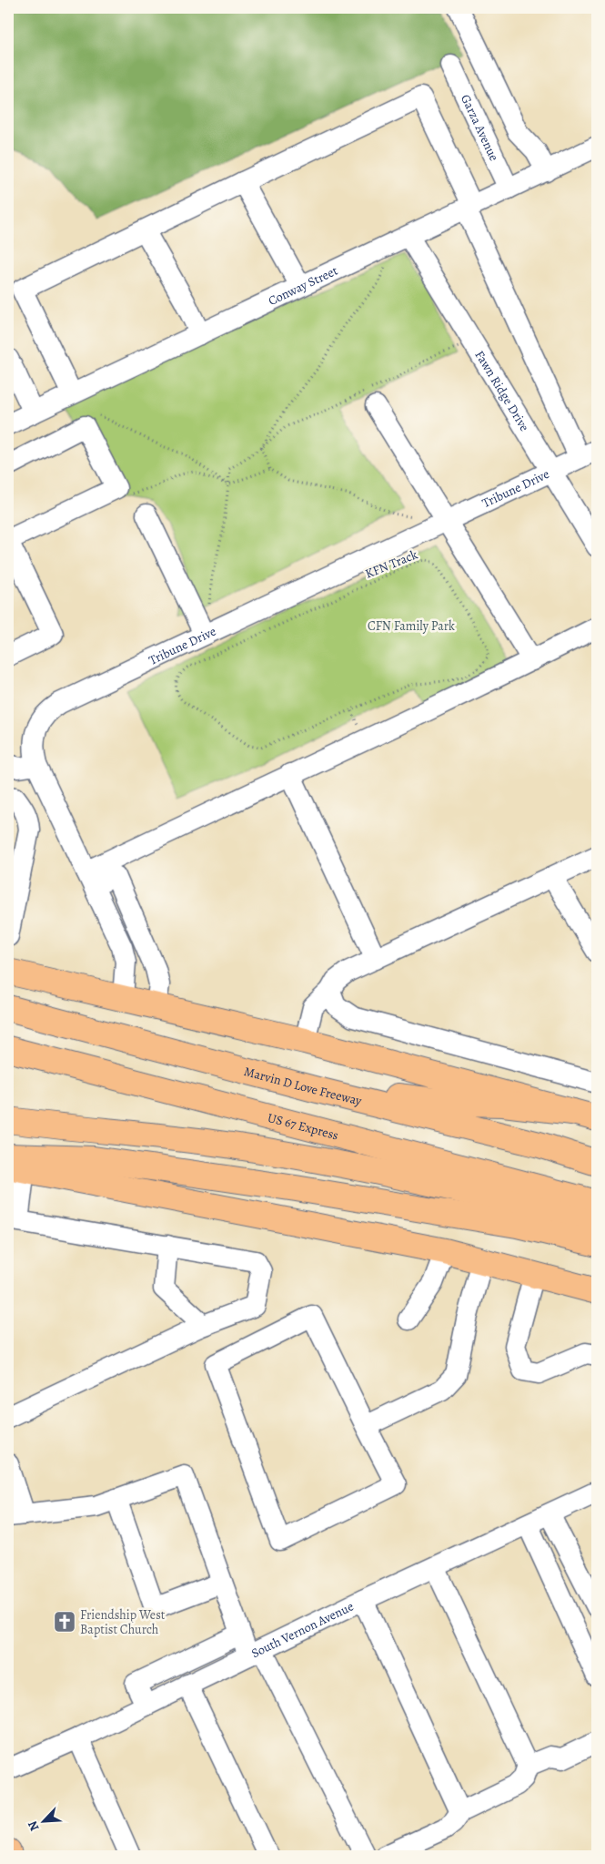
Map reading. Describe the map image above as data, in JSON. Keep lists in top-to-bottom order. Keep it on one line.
{"streets":{"main road":["Marvin D Love Freeway","US 67 Express"],"street":["Garza Avenue","Conway Street","Fawn Ridge Drive","Tribune Drive","South Vernon Avenue"],"path":["KFN Track"]},"crossings":[["Garza Avenue","Conway Street"],["Conway Street","Fawn Ridge Drive"],["Fawn Ridge Drive","Tribune Drive"]],"parks":["CFN Family Park"],"places":{"church":["Friendship West Baptist Church"]},"north":"bottom left"}
